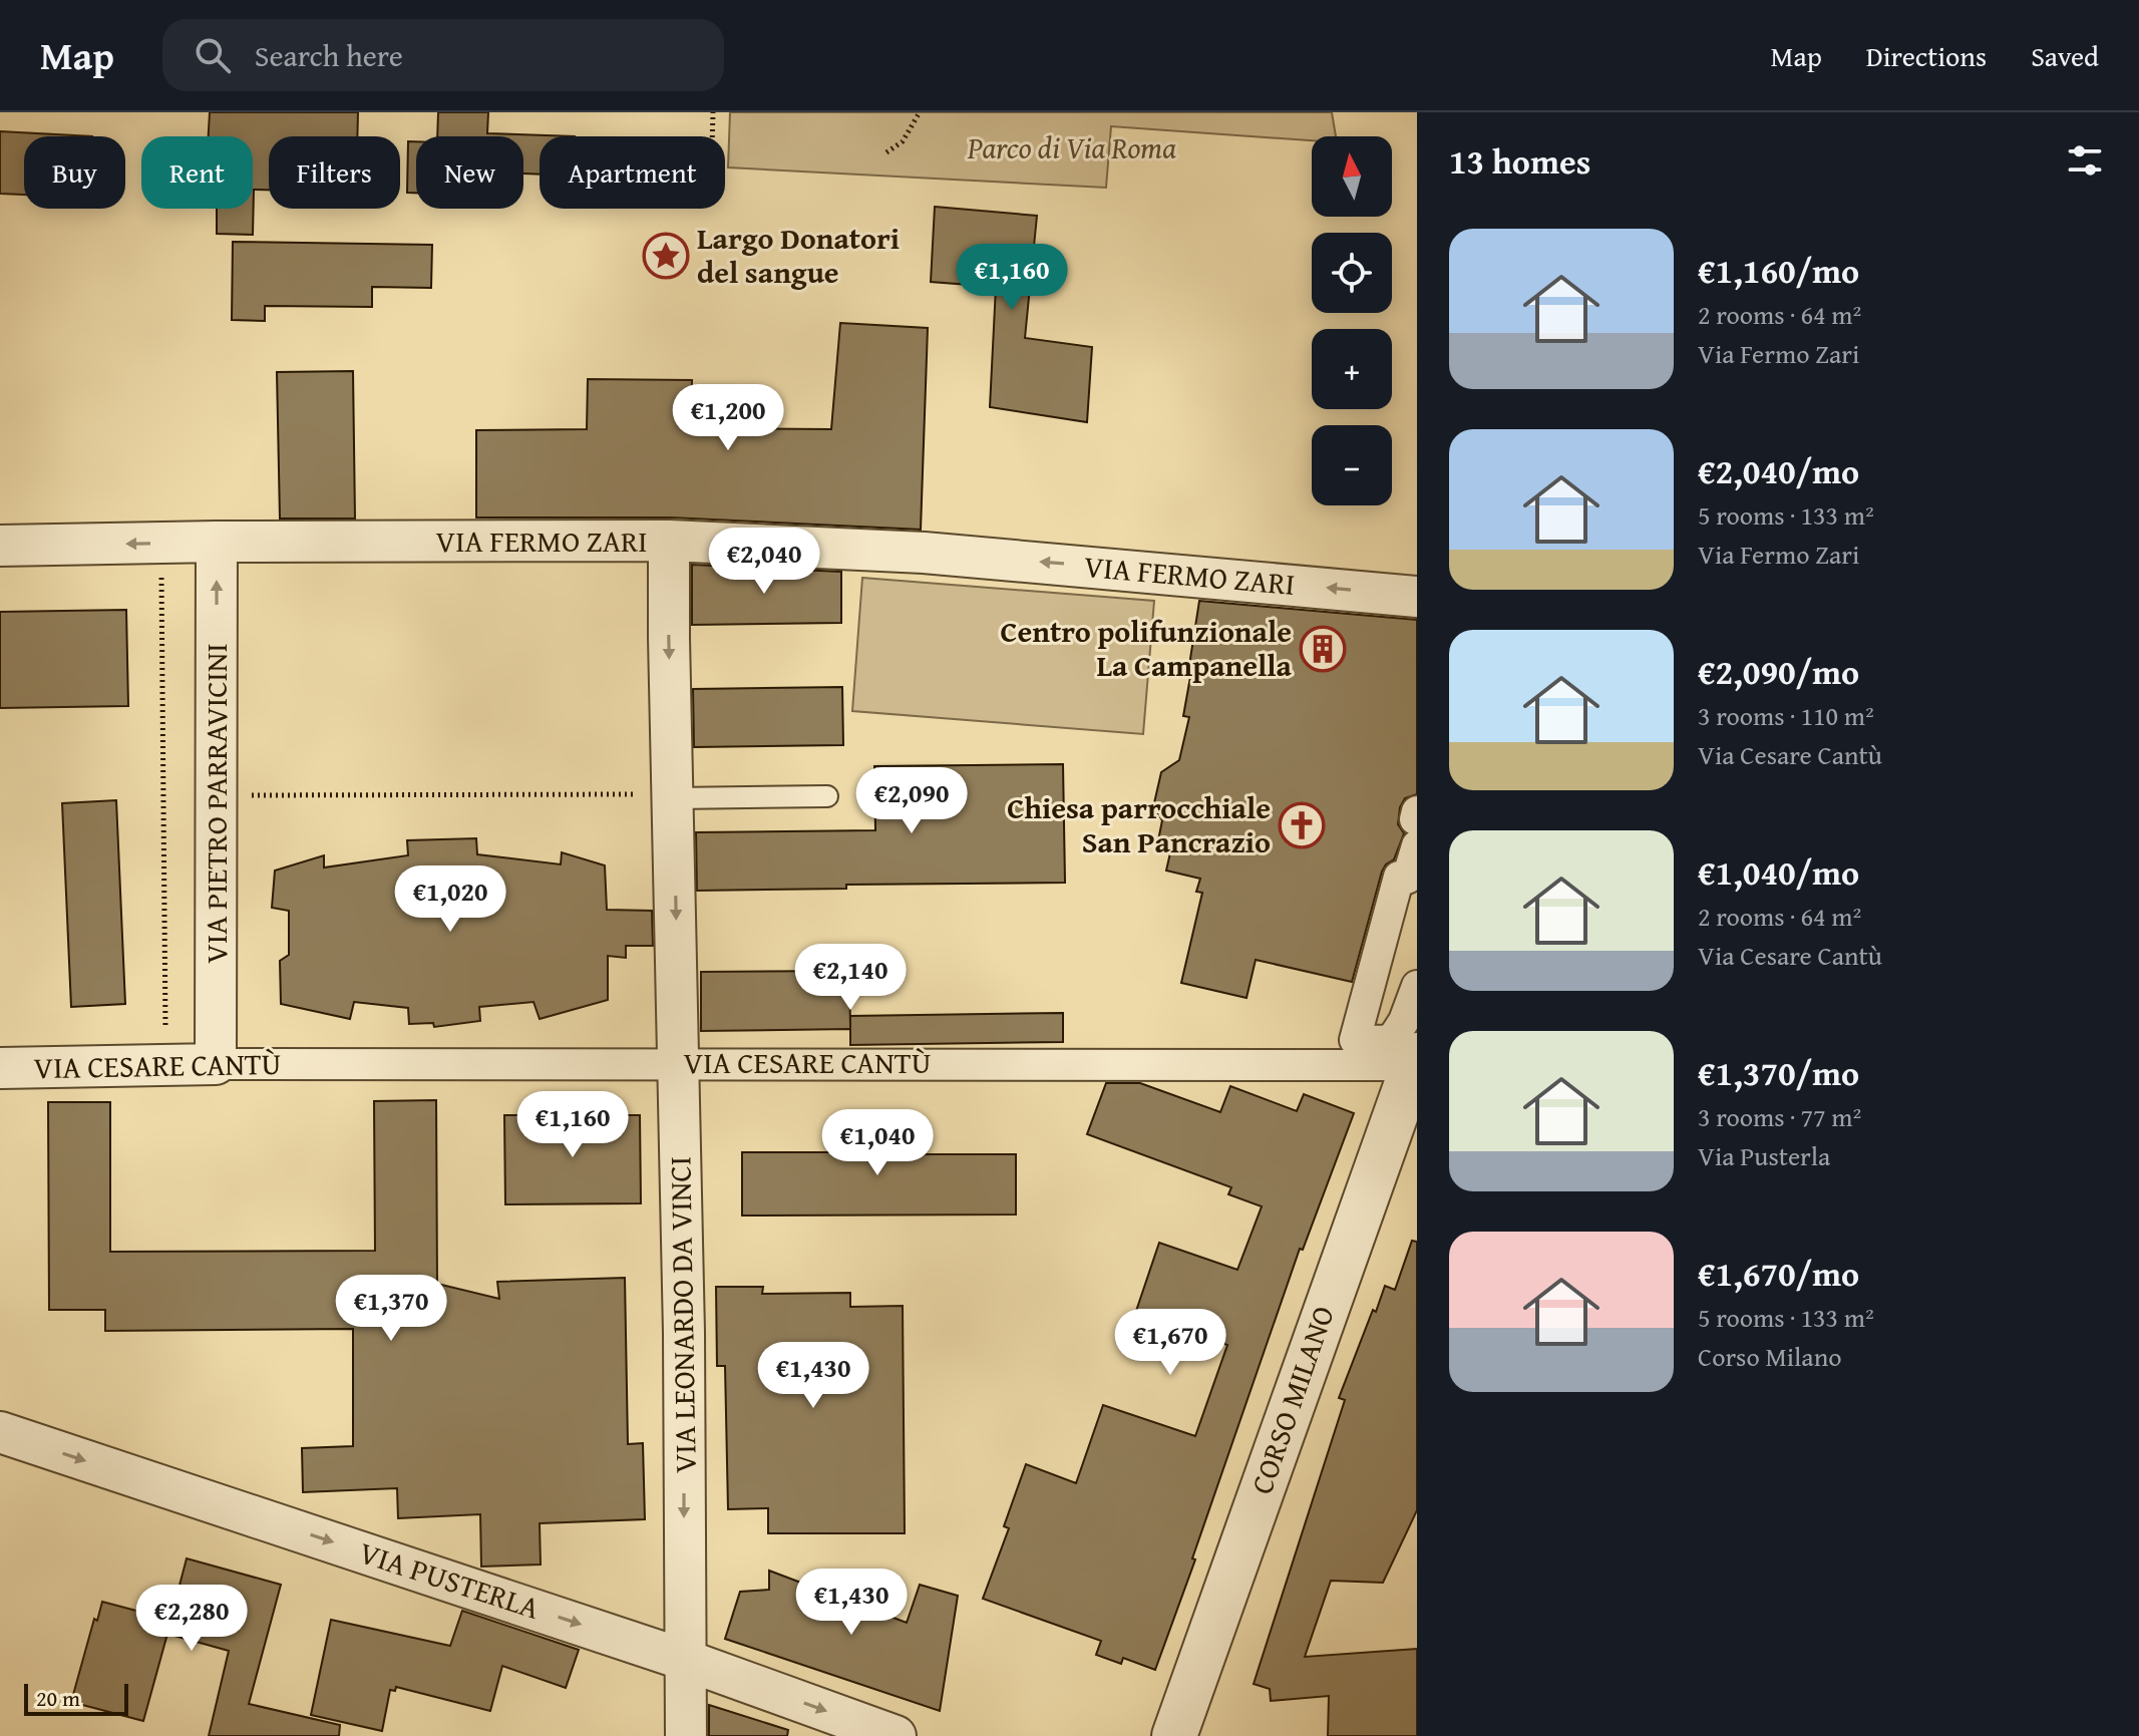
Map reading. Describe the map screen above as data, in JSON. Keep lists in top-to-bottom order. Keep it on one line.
{"streets":{"street":["VIA FERMO ZARI","VIA PIETRO PARRAVICINI","VIA CESARE CANTÙ","VIA LEONARDO DA VINCI","CORSO MILANO","VIA PUSTERLA"]},"crossings":[["VIA FERMO ZARI","VIA PIETRO PARRAVICINI"],["VIA FERMO ZARI","VIA LEONARDO DA VINCI"],["VIA PIETRO PARRAVICINI","VIA CESARE CANTÙ"],["VIA CESARE CANTÙ","VIA LEONARDO DA VINCI"],["VIA CESARE CANTÙ","CORSO MILANO"],["VIA LEONARDO DA VINCI","VIA PUSTERLA"]],"one_way":["VIA FERMO ZARI","VIA PIETRO PARRAVICINI","VIA LEONARDO DA VINCI","VIA PUSTERLA"],"parks":["Parco di Via Roma"],"places":{"place":["Largo Donatori del sangue"],"building":["Centro polifunzionale La Campanella"],"church":["Chiesa parrocchiale San Pancrazio"]},"scale_bar":"20 m","north":"top","page":{"header":"Map","search":"Search here","nav":["Map","Directions","Saved"],"heading":"13 homes","map_buttons":["+","−"],"chip":["Buy","Rent","Filters","New","Apartment"],"list":[{"name":"€1,160/mo","note":"2 rooms · 64 m² · Via Fermo Zari"},{"name":"€2,040/mo","note":"5 rooms · 133 m² · Via Fermo Zari"},{"name":"€2,090/mo","note":"3 rooms · 110 m² · Via Cesare Cantù"},{"name":"€1,040/mo","note":"2 rooms · 64 m² · Via Cesare Cantù"},{"name":"€1,370/mo","note":"3 rooms · 77 m² · Via Pusterla"},{"name":"€1,670/mo","note":"5 rooms · 133 m² · Corso Milano"}],"price":["€1,160","€1,200","€2,040","€2,090","€1,020","€2,140","€1,160","€1,040","€1,370","€1,670","€1,430","€1,430","€2,280"],"scale":"20 m"}}
